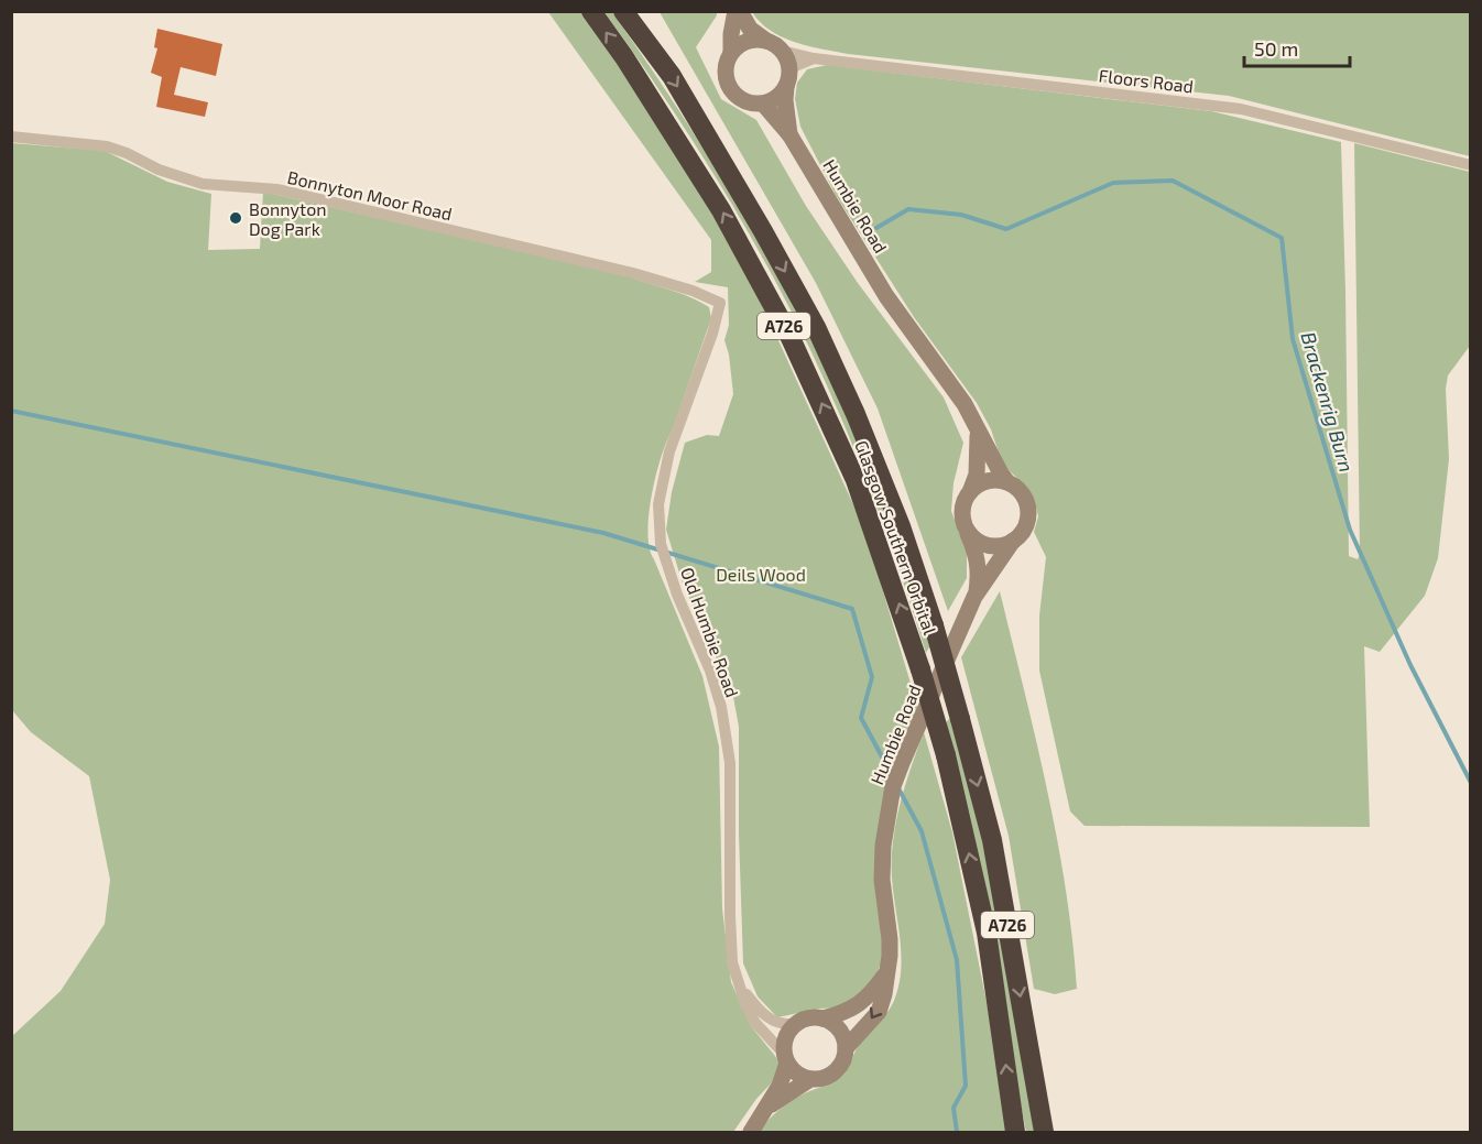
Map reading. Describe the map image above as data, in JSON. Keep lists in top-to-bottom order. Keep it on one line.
{"streets":{"highway":["A726","Glasgow Southern Orbital"],"street":["Floors Road","Bonnyton Moor Road","Humbie Road","Old Humbie Road"]},"crossings":[["Floors Road","Humbie Road"],["Bonnyton Moor Road","Old Humbie Road"]],"water":["Brackenrig Burn"],"parks":["Deils Wood"],"places":["Bonnyton Dog Park"],"scale_bar":"50 m"}
